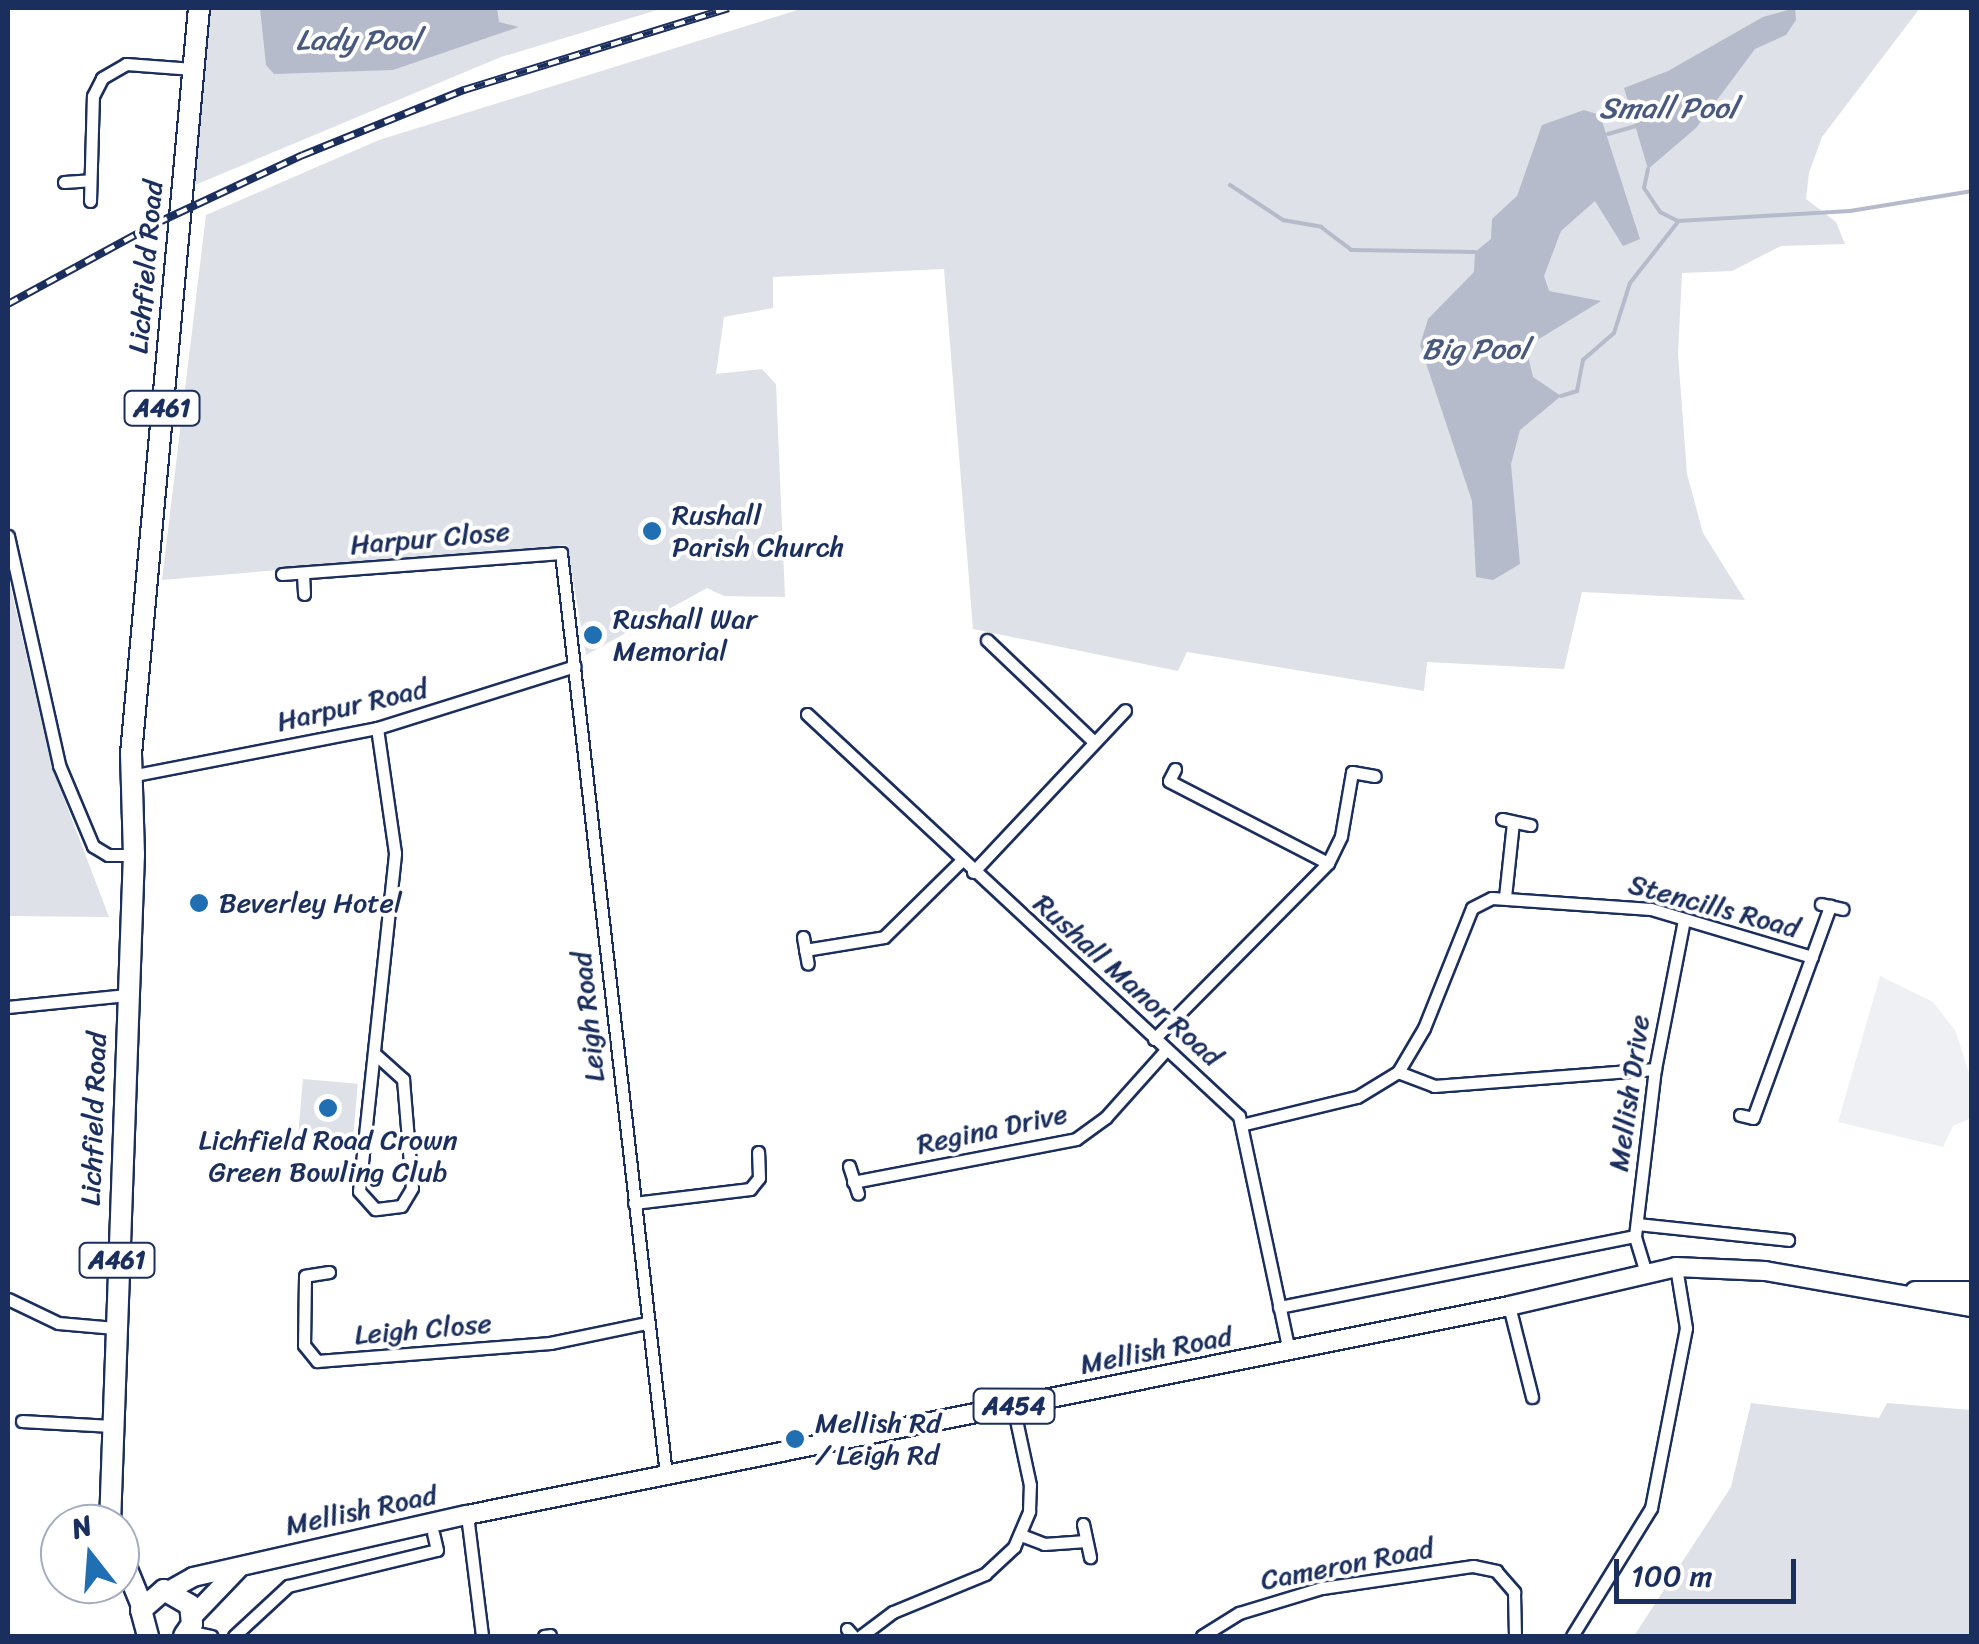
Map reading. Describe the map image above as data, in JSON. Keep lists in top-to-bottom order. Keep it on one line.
{"streets":{"highway":["Lichfield Road","A461"],"main road":["Mellish Road","A454"],"street":["Harpur Close","Harpur Road","Stencills Road","Rushall Manor Road","Leigh Road","Mellish Drive","Regina Drive","Leigh Close","Cameron Road"]},"crossings":[["Lichfield Road","Harpur Road"],["Harpur Close","Leigh Road"],["Harpur Road","Leigh Road"],["Stencills Road","Mellish Drive"],["Rushall Manor Road","Regina Drive"],["Leigh Road","Leigh Close"],["Leigh Road","Mellish Road"],["Mellish Drive","Mellish Road"],["Mellish Road","A454"]],"water":["Lady Pool","Small Pool","Big Pool"],"places":["Rushall Parish Church","Rushall War Memorial","Beverley Hotel","Lichfield Road Crown Green Bowling Club","Mellish Rd / Leigh Rd"],"scale_bar":"100 m","north":"top"}
